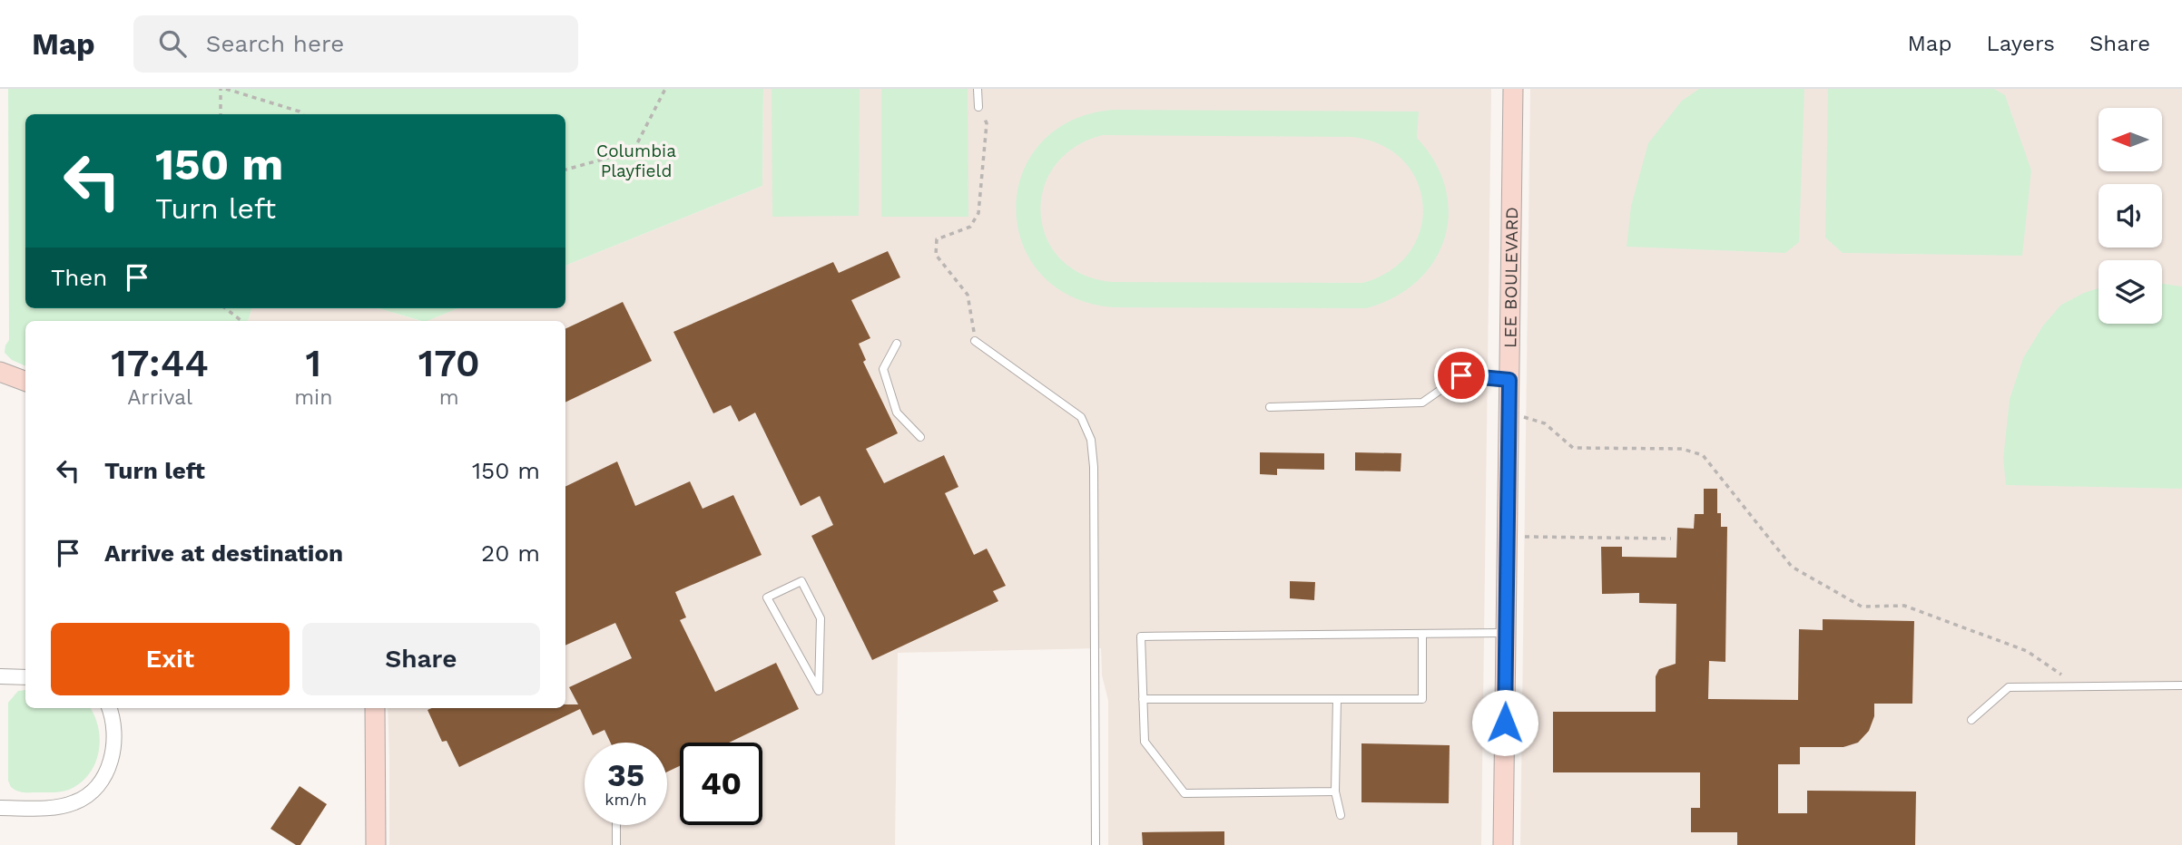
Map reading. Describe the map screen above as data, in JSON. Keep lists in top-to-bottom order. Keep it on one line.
{"streets":{"street":["LEE BOULEVARD"]},"parks":["Columbia Playfield"],"north":"left","page":{"header":"Map","search":"Search here","nav":["Map","Layers","Share"],"turn":["150 m","Turn left"],"then":"Then","eta":["17:44","Arrival","1","min","170","m"],"list":[{"name":"Turn left","value":"150 m"},{"name":"Arrive at destination","value":"20 m"}],"buttons":["Exit","Share"],"speed":"35 km/h","limit":"40"}}
